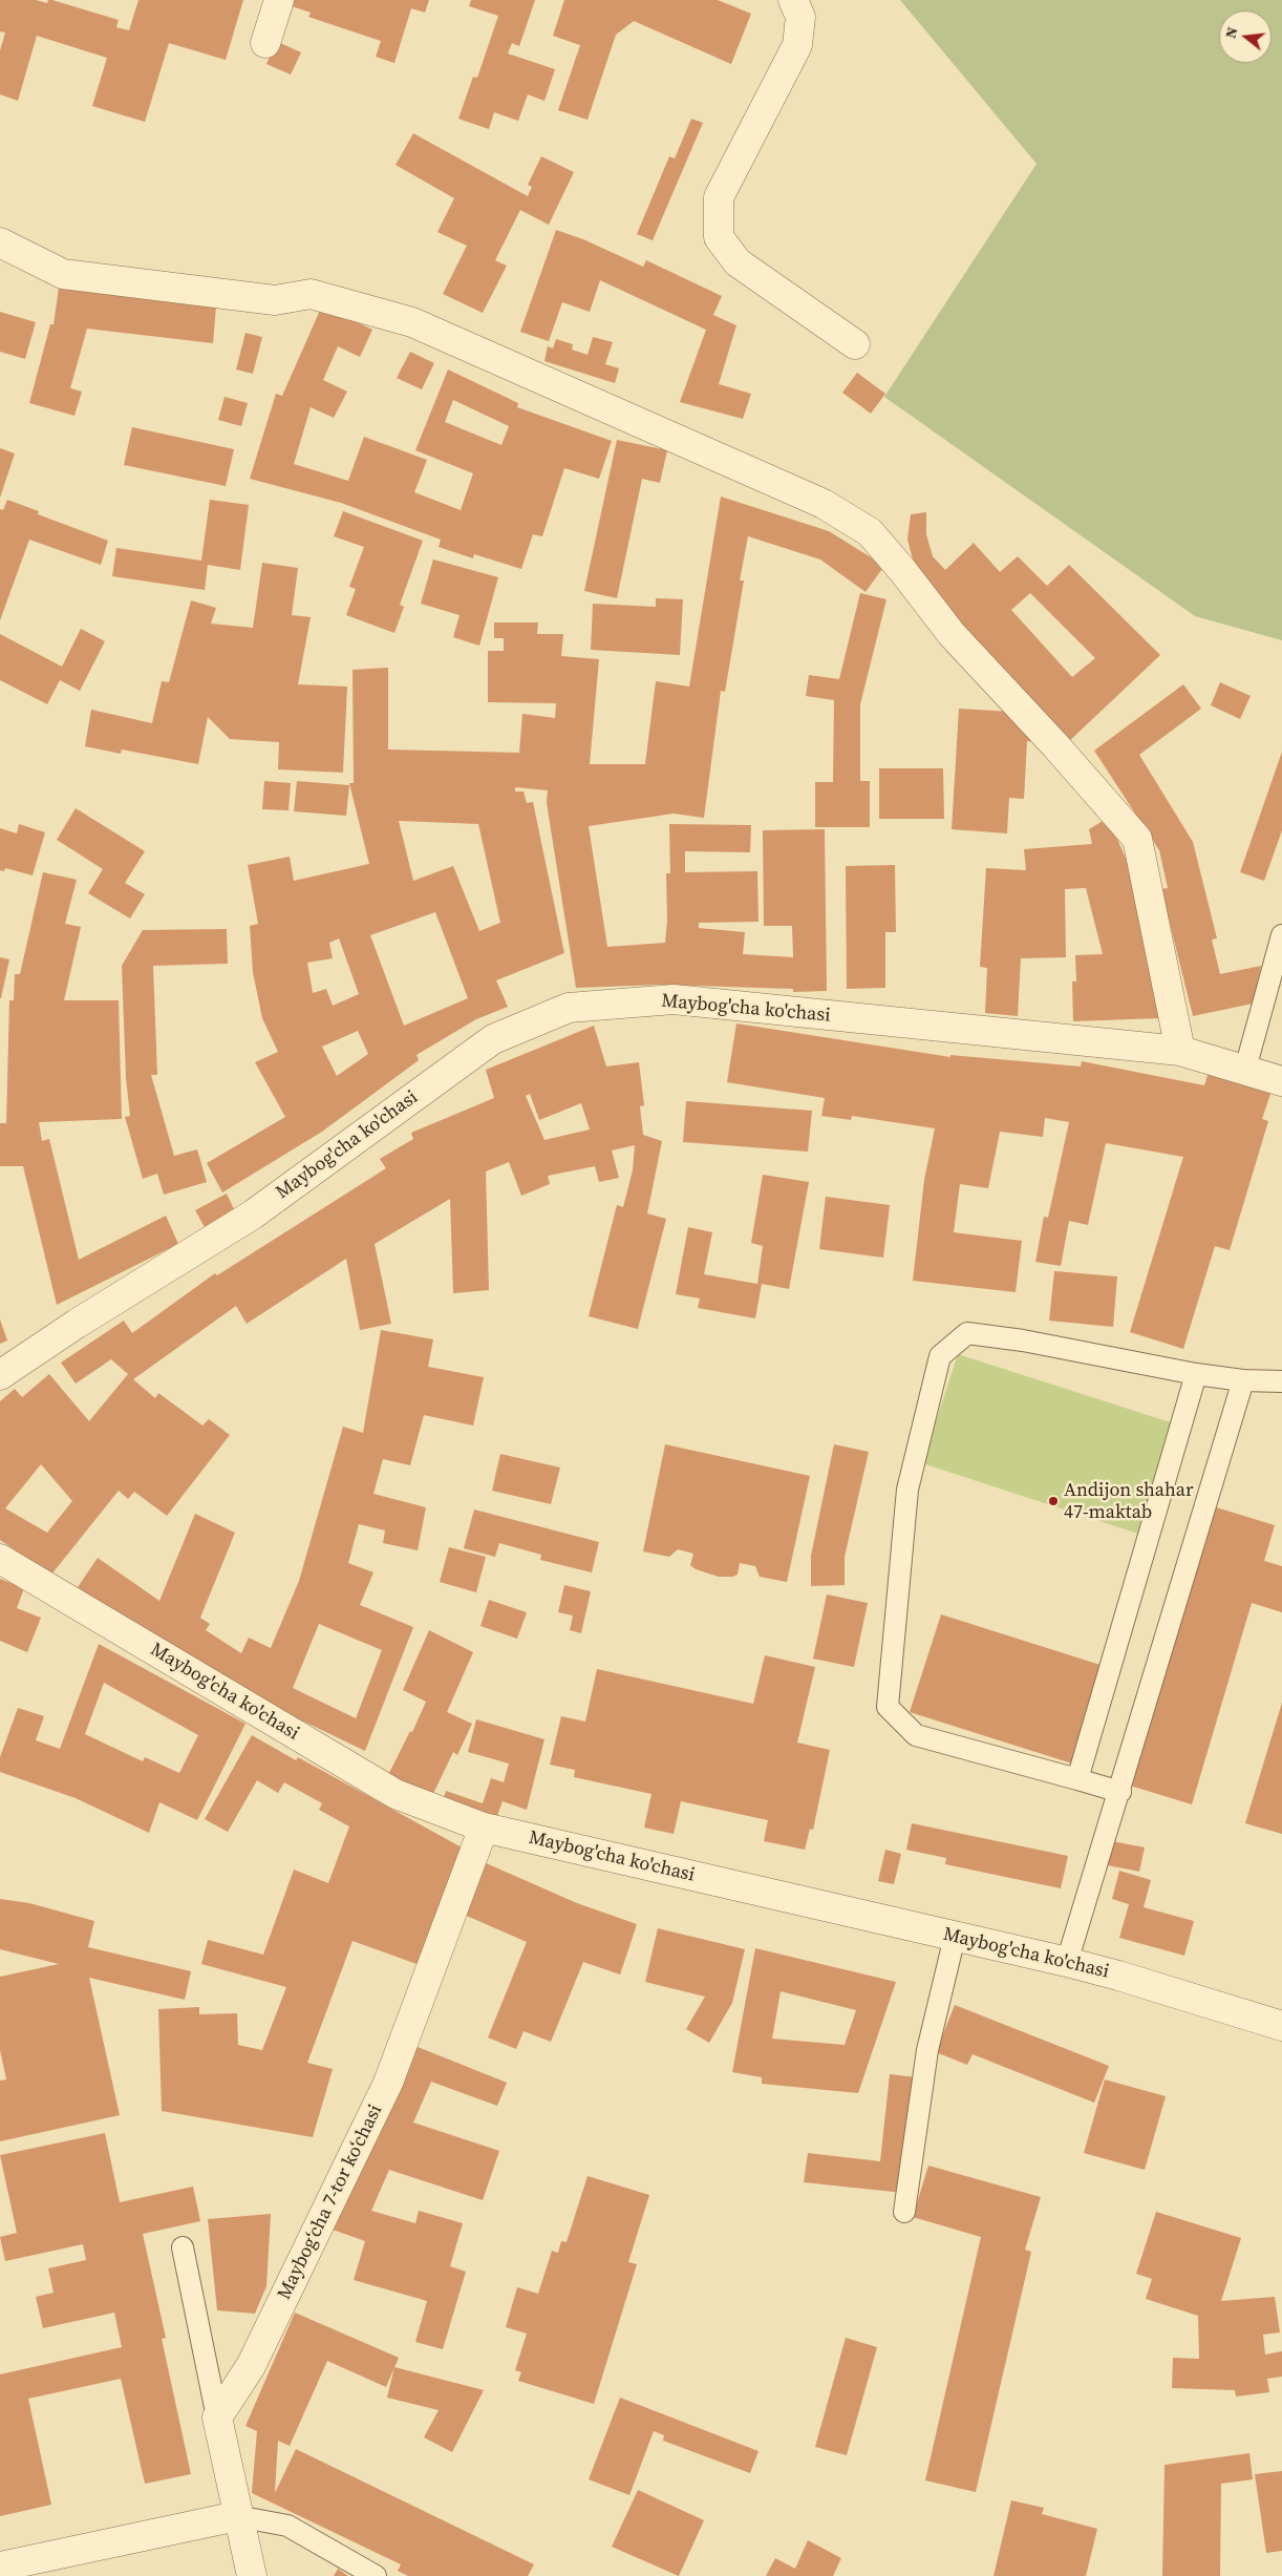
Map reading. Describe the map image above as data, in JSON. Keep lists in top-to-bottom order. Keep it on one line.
{"streets":{"street":["Maybog'cha ko'chasi","Maybogʻcha 7-tor koʻchasi"]},"crossings":[["Maybog'cha ko'chasi","Maybogʻcha 7-tor koʻchasi"]],"places":["Andijon shahar 47-maktab"],"north":"left"}
